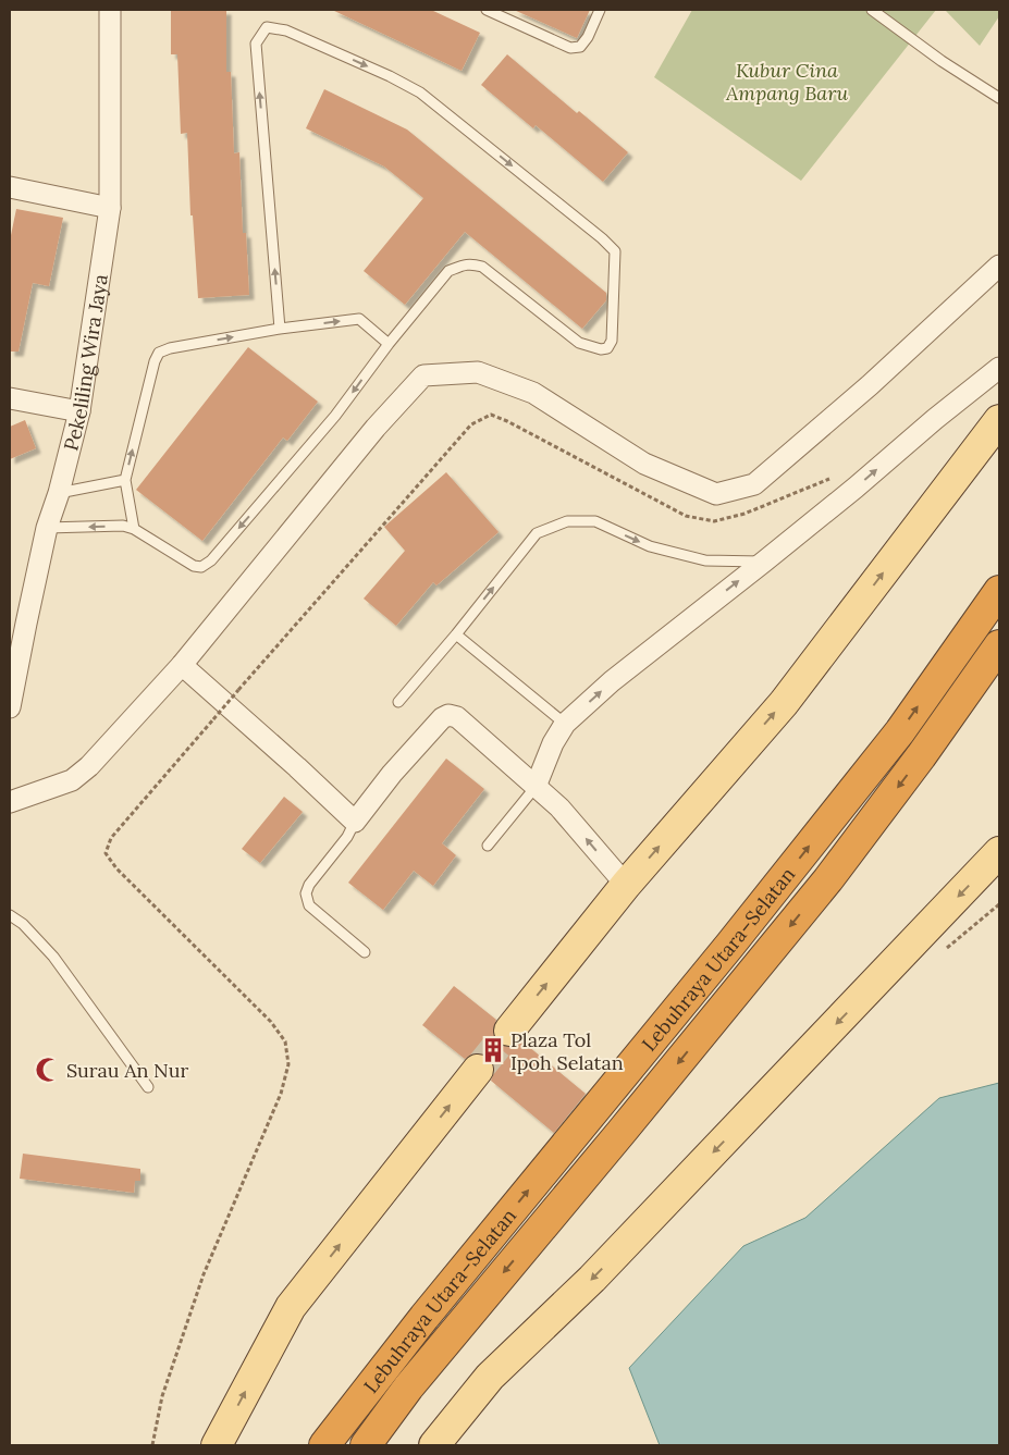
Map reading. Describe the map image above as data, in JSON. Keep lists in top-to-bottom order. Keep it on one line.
{"streets":{"highway":["Lebuhraya Utara–Selatan"],"street":["Pekeliling Wira Jaya"]},"parks":["Kubur Cina Ampang Baru"],"places":{"building":["Plaza Tol Ipoh Selatan"],"mosque":["Surau An Nur"]}}
